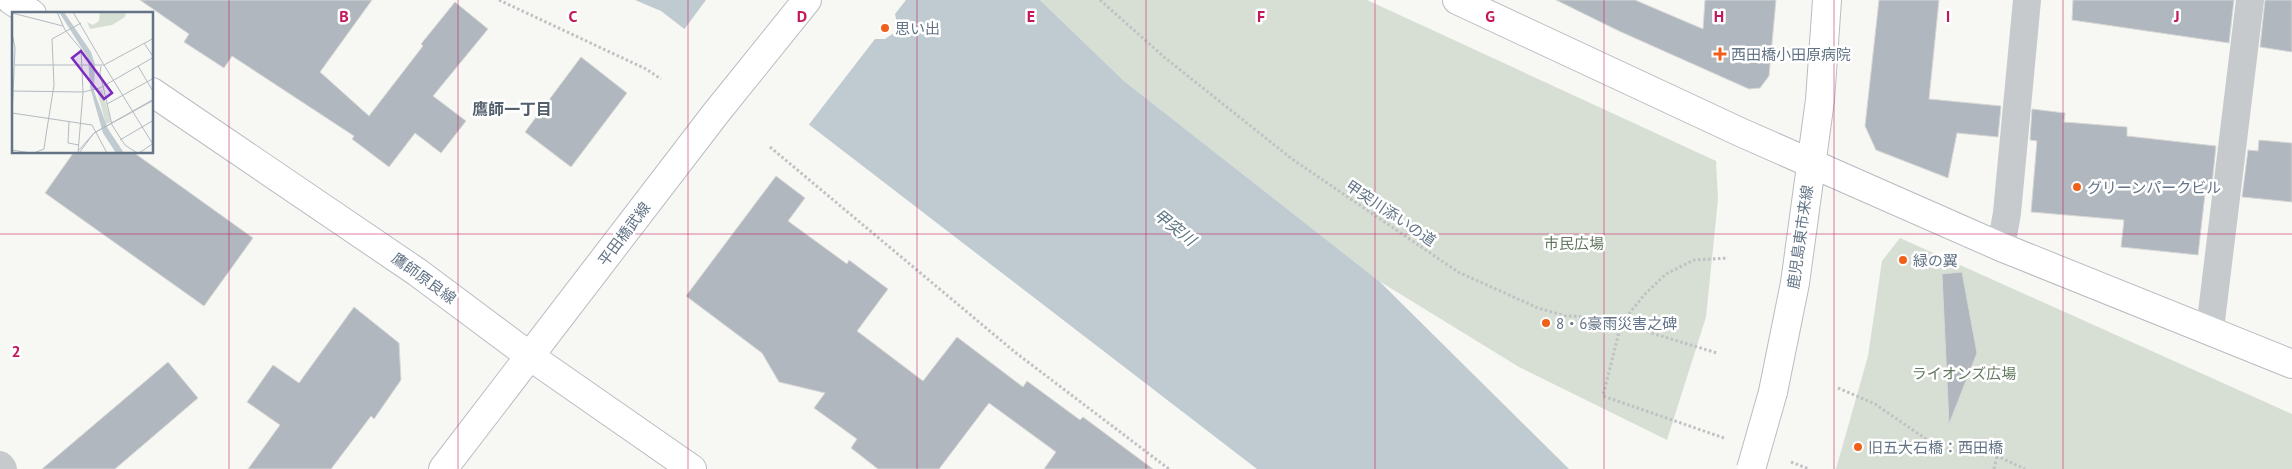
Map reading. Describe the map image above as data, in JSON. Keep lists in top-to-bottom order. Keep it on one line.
{"streets":{"street":["平田橋武線","鹿児島東市来線","鷹師原良線"],"path":["甲突川添いの道"]},"crossings":[["平田橋武線","鷹師原良線"]],"districts":["鷹師一丁目"],"water":["甲突川"],"parks":["市民広場","ライオンズ広場"],"places":{"other":["思い出","グリーンパークビル","緑の翼","8・6豪雨災害之碑","旧五大石橋：西田橋"],"health":["西田橋小田原病院"]},"grid":{"columns":["B","C","D","E","F","G","H","I","J"],"rows":["2"]}}
